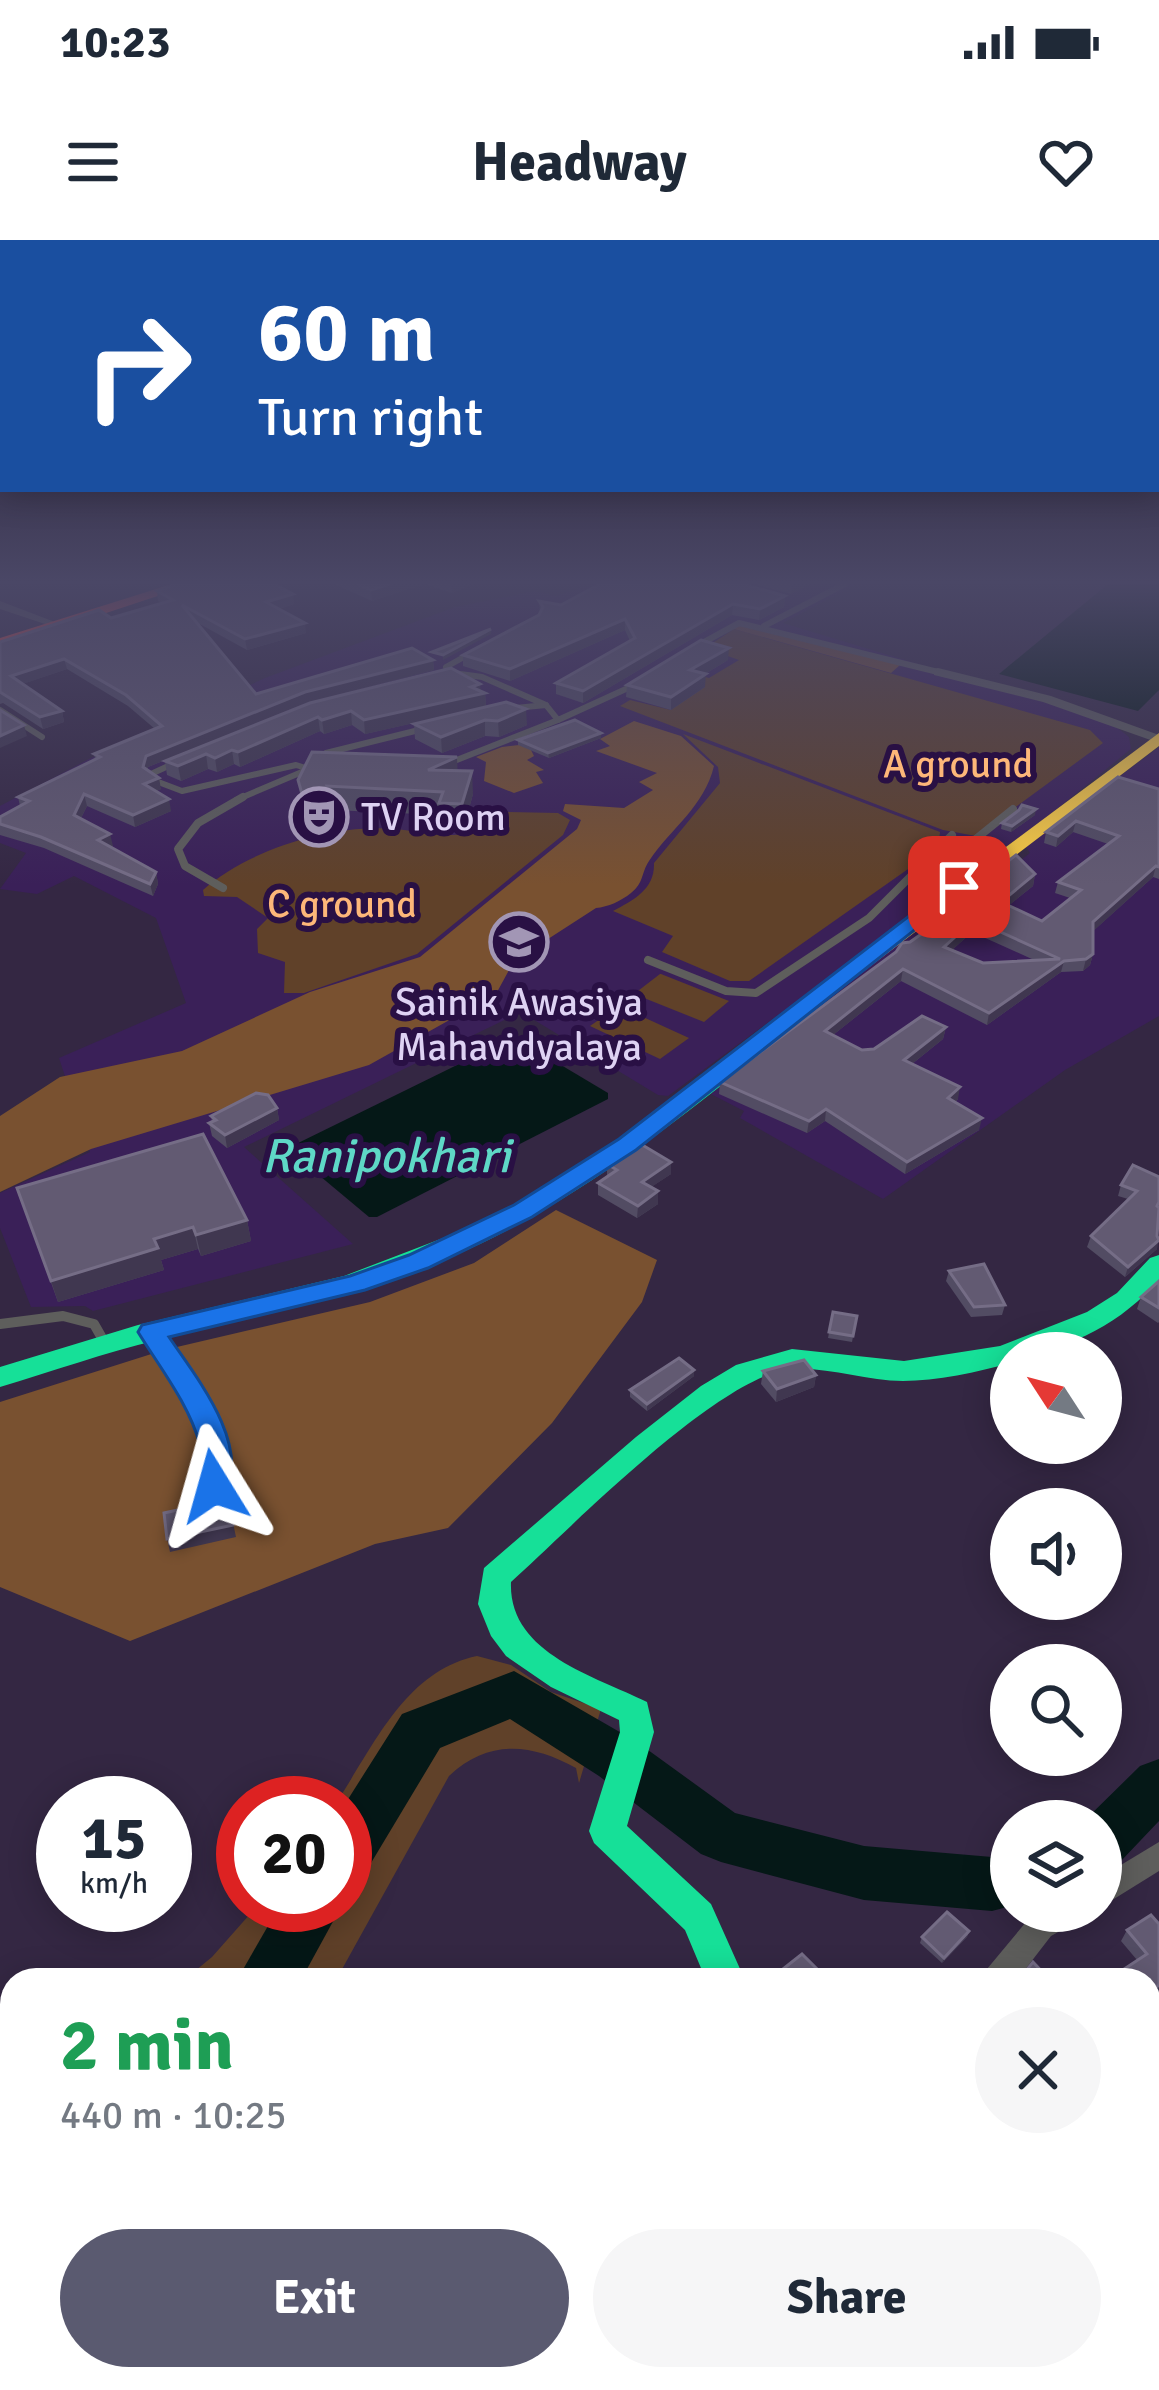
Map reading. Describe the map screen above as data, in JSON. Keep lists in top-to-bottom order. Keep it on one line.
{"water":["Ranipokhari"],"parks":["A ground","C ground"],"places":{"theatre":["TV Room"],"school or university":["Sainik Awasiya Mahavidyalaya"]},"north":"top left","page":{"status":"10:23","header":"Headway","turn":["60 m","Turn right"],"speed":"15 km/h","limit":"20","heading":["2 min","440 m · 10:25"],"buttons":["Exit","Share"]}}
